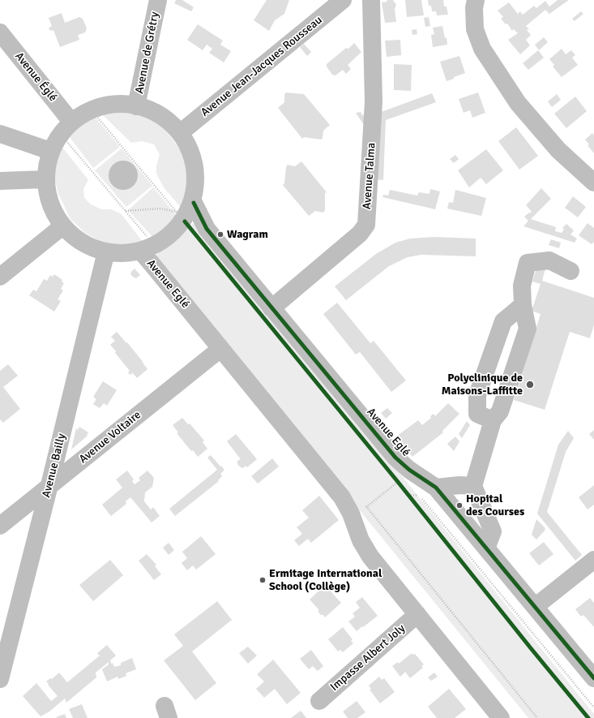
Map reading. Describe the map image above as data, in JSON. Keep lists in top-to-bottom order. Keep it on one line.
{"streets":{"street":["Avenue de Grétry","Avenue Jean-Jacques Rousseau","Avenue Églé","Avenue Talma","Avenue Eglé","Avenue Voltaire","Avenue Bailly","Impasse Albert Joly"]},"crossings":[["Avenue Talma","Avenue Eglé"],["Avenue Eglé","Avenue Voltaire"],["Avenue Eglé","Impasse Albert Joly"],["Avenue Voltaire","Avenue Bailly"]],"places":["Wagram","Polyclinique de Maisons-Laffitte","Hopital des Courses","Ermitage International School (Collège)"]}
